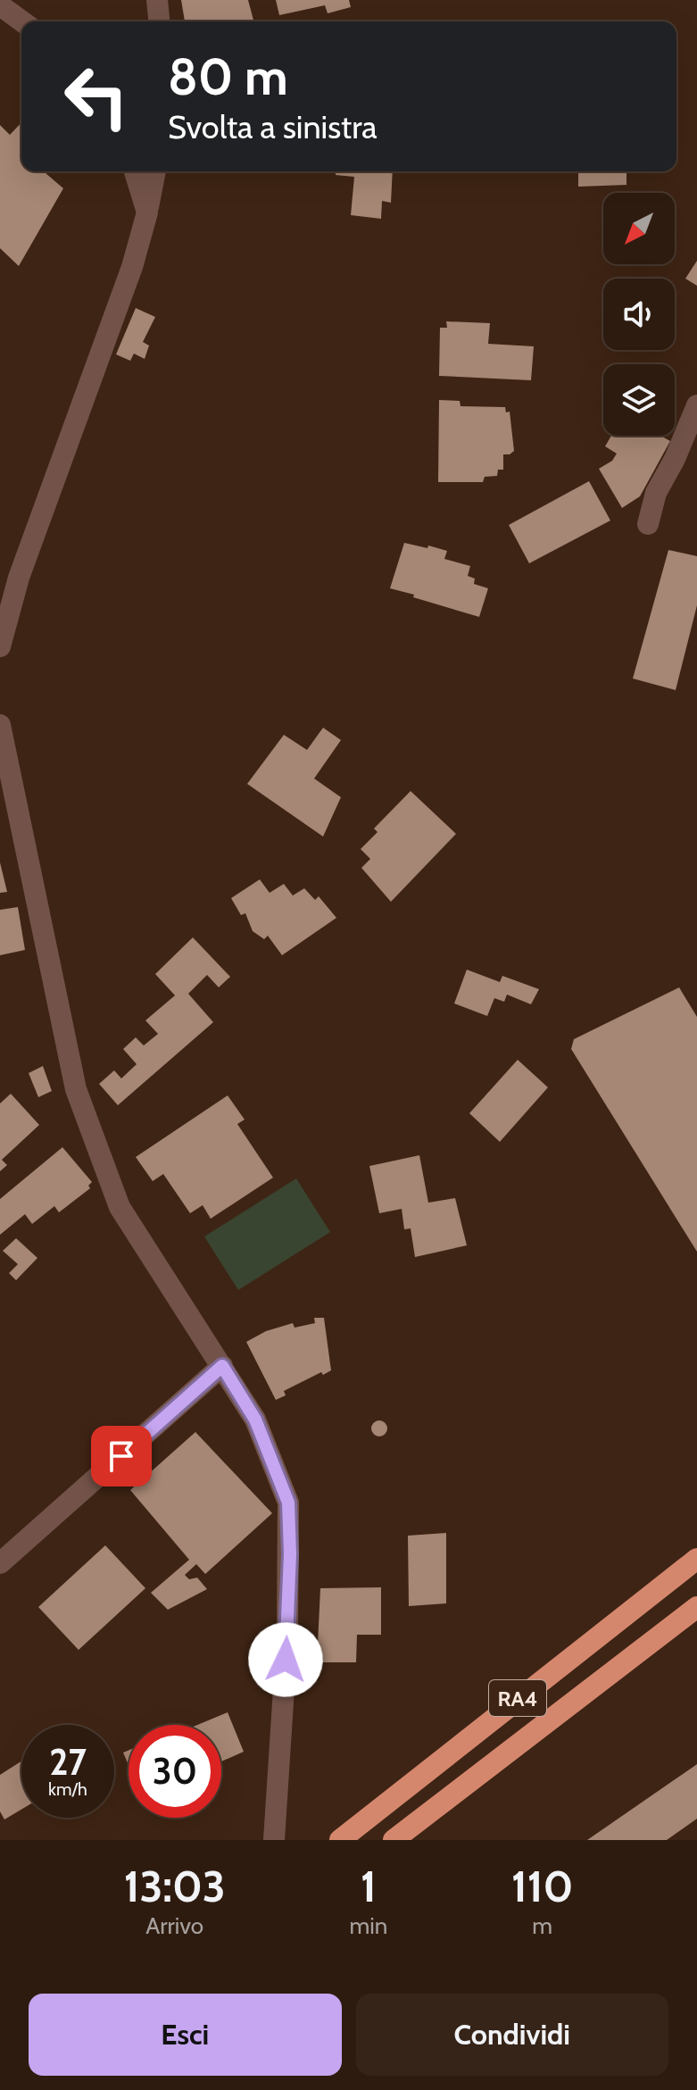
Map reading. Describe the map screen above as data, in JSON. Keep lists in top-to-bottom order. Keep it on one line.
{"streets":{"highway":["RA4"]},"north":"bottom left","page":{"turn":["80 m","Svolta a sinistra"],"speed":"27 km/h","limit":"30","eta":["13:03","Arrivo","1","min","110","m"],"buttons":["Esci","Condividi"]}}
